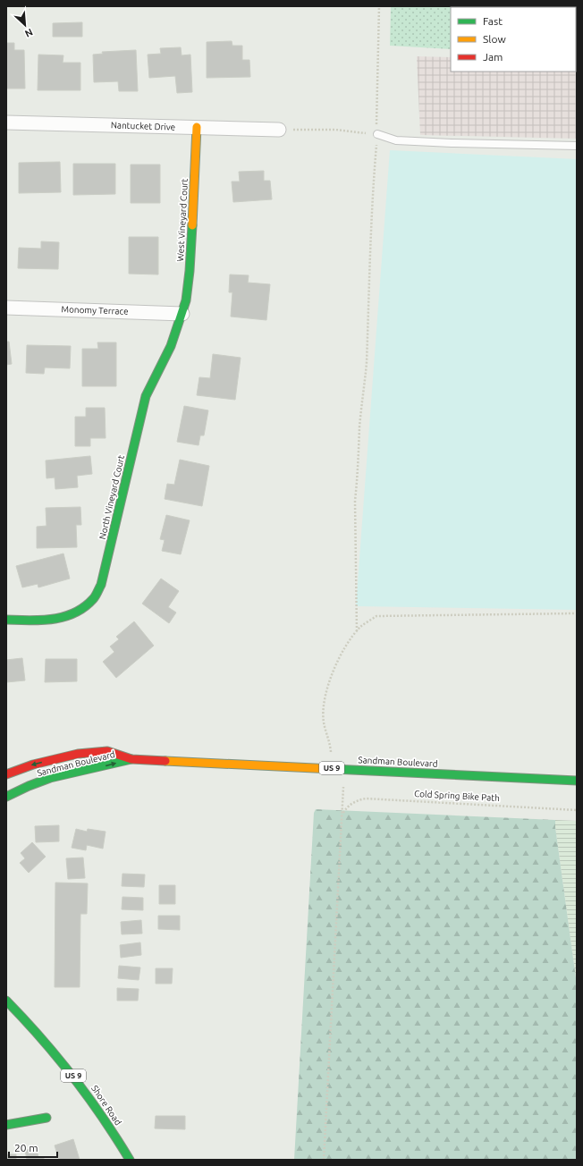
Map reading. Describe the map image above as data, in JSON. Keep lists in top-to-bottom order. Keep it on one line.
{"streets":{"main road":["West Vineyard Court","North Vineyard Court","Sandman Boulevard","US 9","Shore Road"],"street":["Nantucket Drive","Monomy Terrace"],"path":["Cold Spring Bike Path"]},"crossings":[["Nantucket Drive","West Vineyard Court"],["West Vineyard Court","Monomy Terrace"],["West Vineyard Court","North Vineyard Court"],["Monomy Terrace","North Vineyard Court"]],"legend":["Fast","Slow","Jam"],"scale_bar":"20 m","north":"bottom right"}
